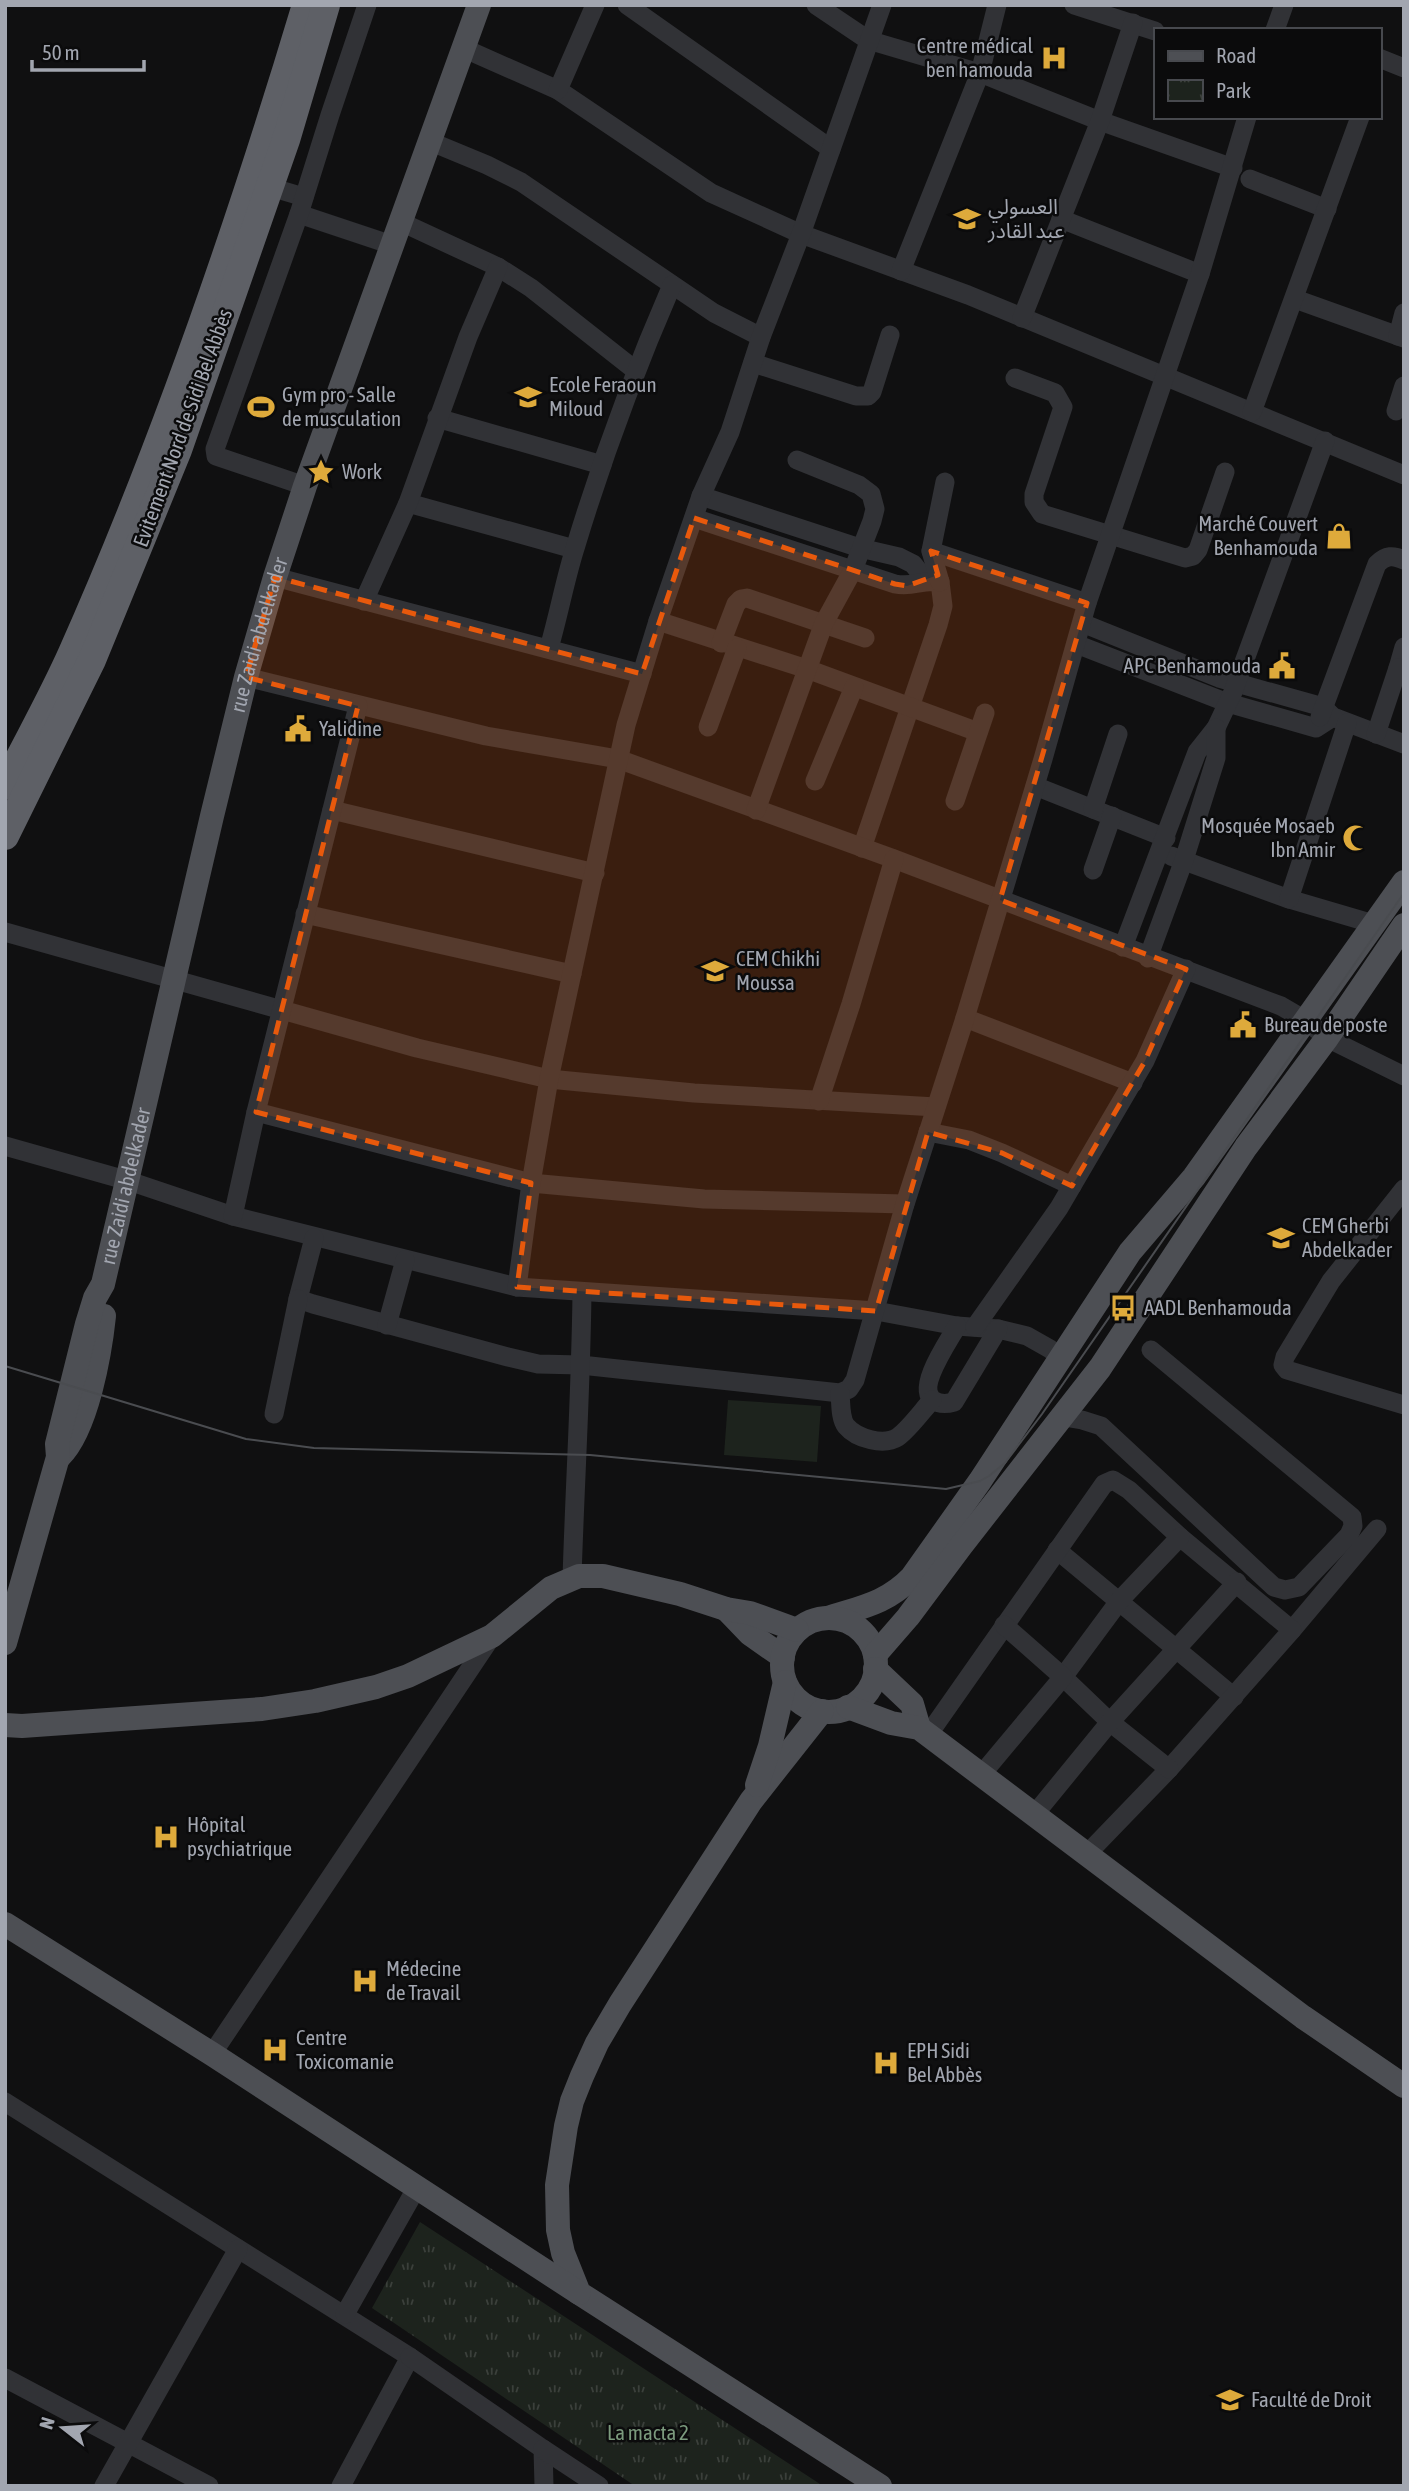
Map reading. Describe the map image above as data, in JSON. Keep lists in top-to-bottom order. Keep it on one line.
{"streets":{"highway":["Evitement Nord de Sidi Bel Abbès"],"main road":["rue Zaidi abdelkader"]},"parks":["La macta 2"],"places":{"hospital":["Centre médical ben hamouda","Hôpital psychiatrique","Médecine de Travail","Centre Toxicomanie","EPH Sidi Bel Abbès"],"school or university":["العسولي عبد القادر","Ecole Feraoun Miloud","CEM Chikhi Moussa","CEM Gherbi Abdelkader","Faculté de Droit"],"sports":["Gym pro - Salle de musculation"],"place":["Work"],"shop":["Marché Couvert Benhamouda"],"public building":["APC Benhamouda","Yalidine","Bureau de poste"],"mosque":["Mosquée Mosaeb Ibn Amir"],"bus stop":["AADL Benhamouda"]},"legend":["Road","Park"],"scale_bar":"50 m","north":"left"}
